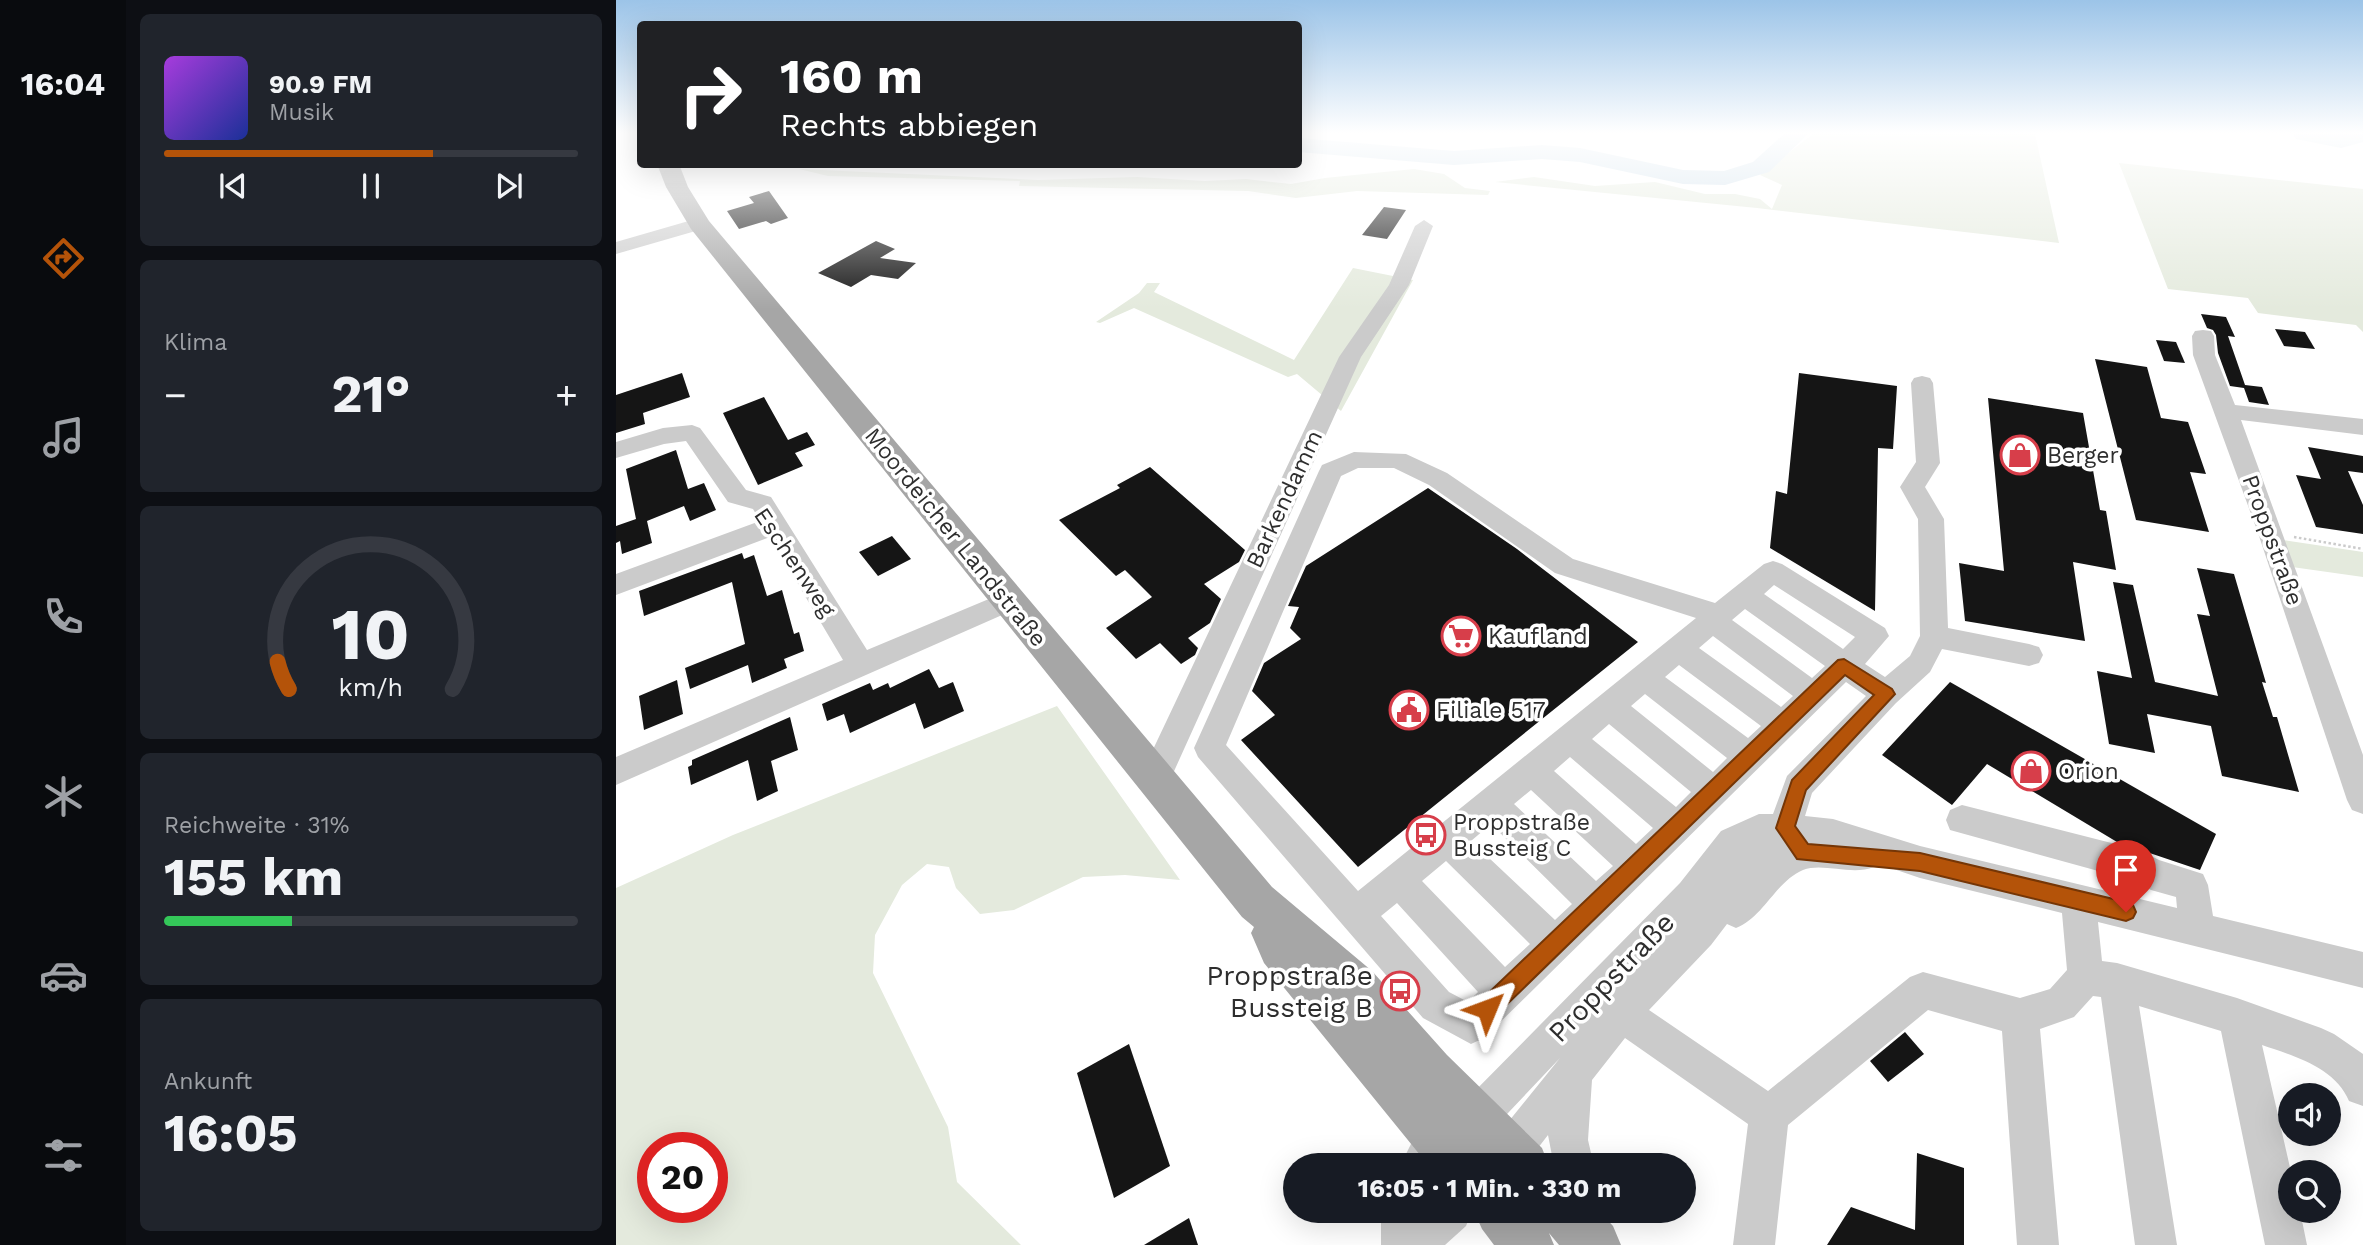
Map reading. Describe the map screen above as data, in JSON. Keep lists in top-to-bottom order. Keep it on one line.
{"streets":{"main road":["Moordeicher Landstraße"],"street":["Barkendamm","Proppstraße","Eschenweg"]},"crossings":[["Barkendamm","Moordeicher Landstraße"],["Moordeicher Landstraße","Proppstraße"]],"places":{"shop":["Berger","Orion"],"supermarket":["Kaufland"],"public building":["Filiale 517"],"bus stop":["Proppstraße Bussteig C","Proppstraße Bussteig B"]},"page":{"tabs":"16:04","turn":["160 m","Rechts abbiegen"],"song":["90.9 FM","Musik"],"tile":["Klima",["Reichweite · 31%","155 km"],["Ankunft","16:05"]],"heat":["−","21°","+"],"limit":"20","trip":"16:05 · 1 Min. · 330 m","gauge":["10","km/h"]}}
